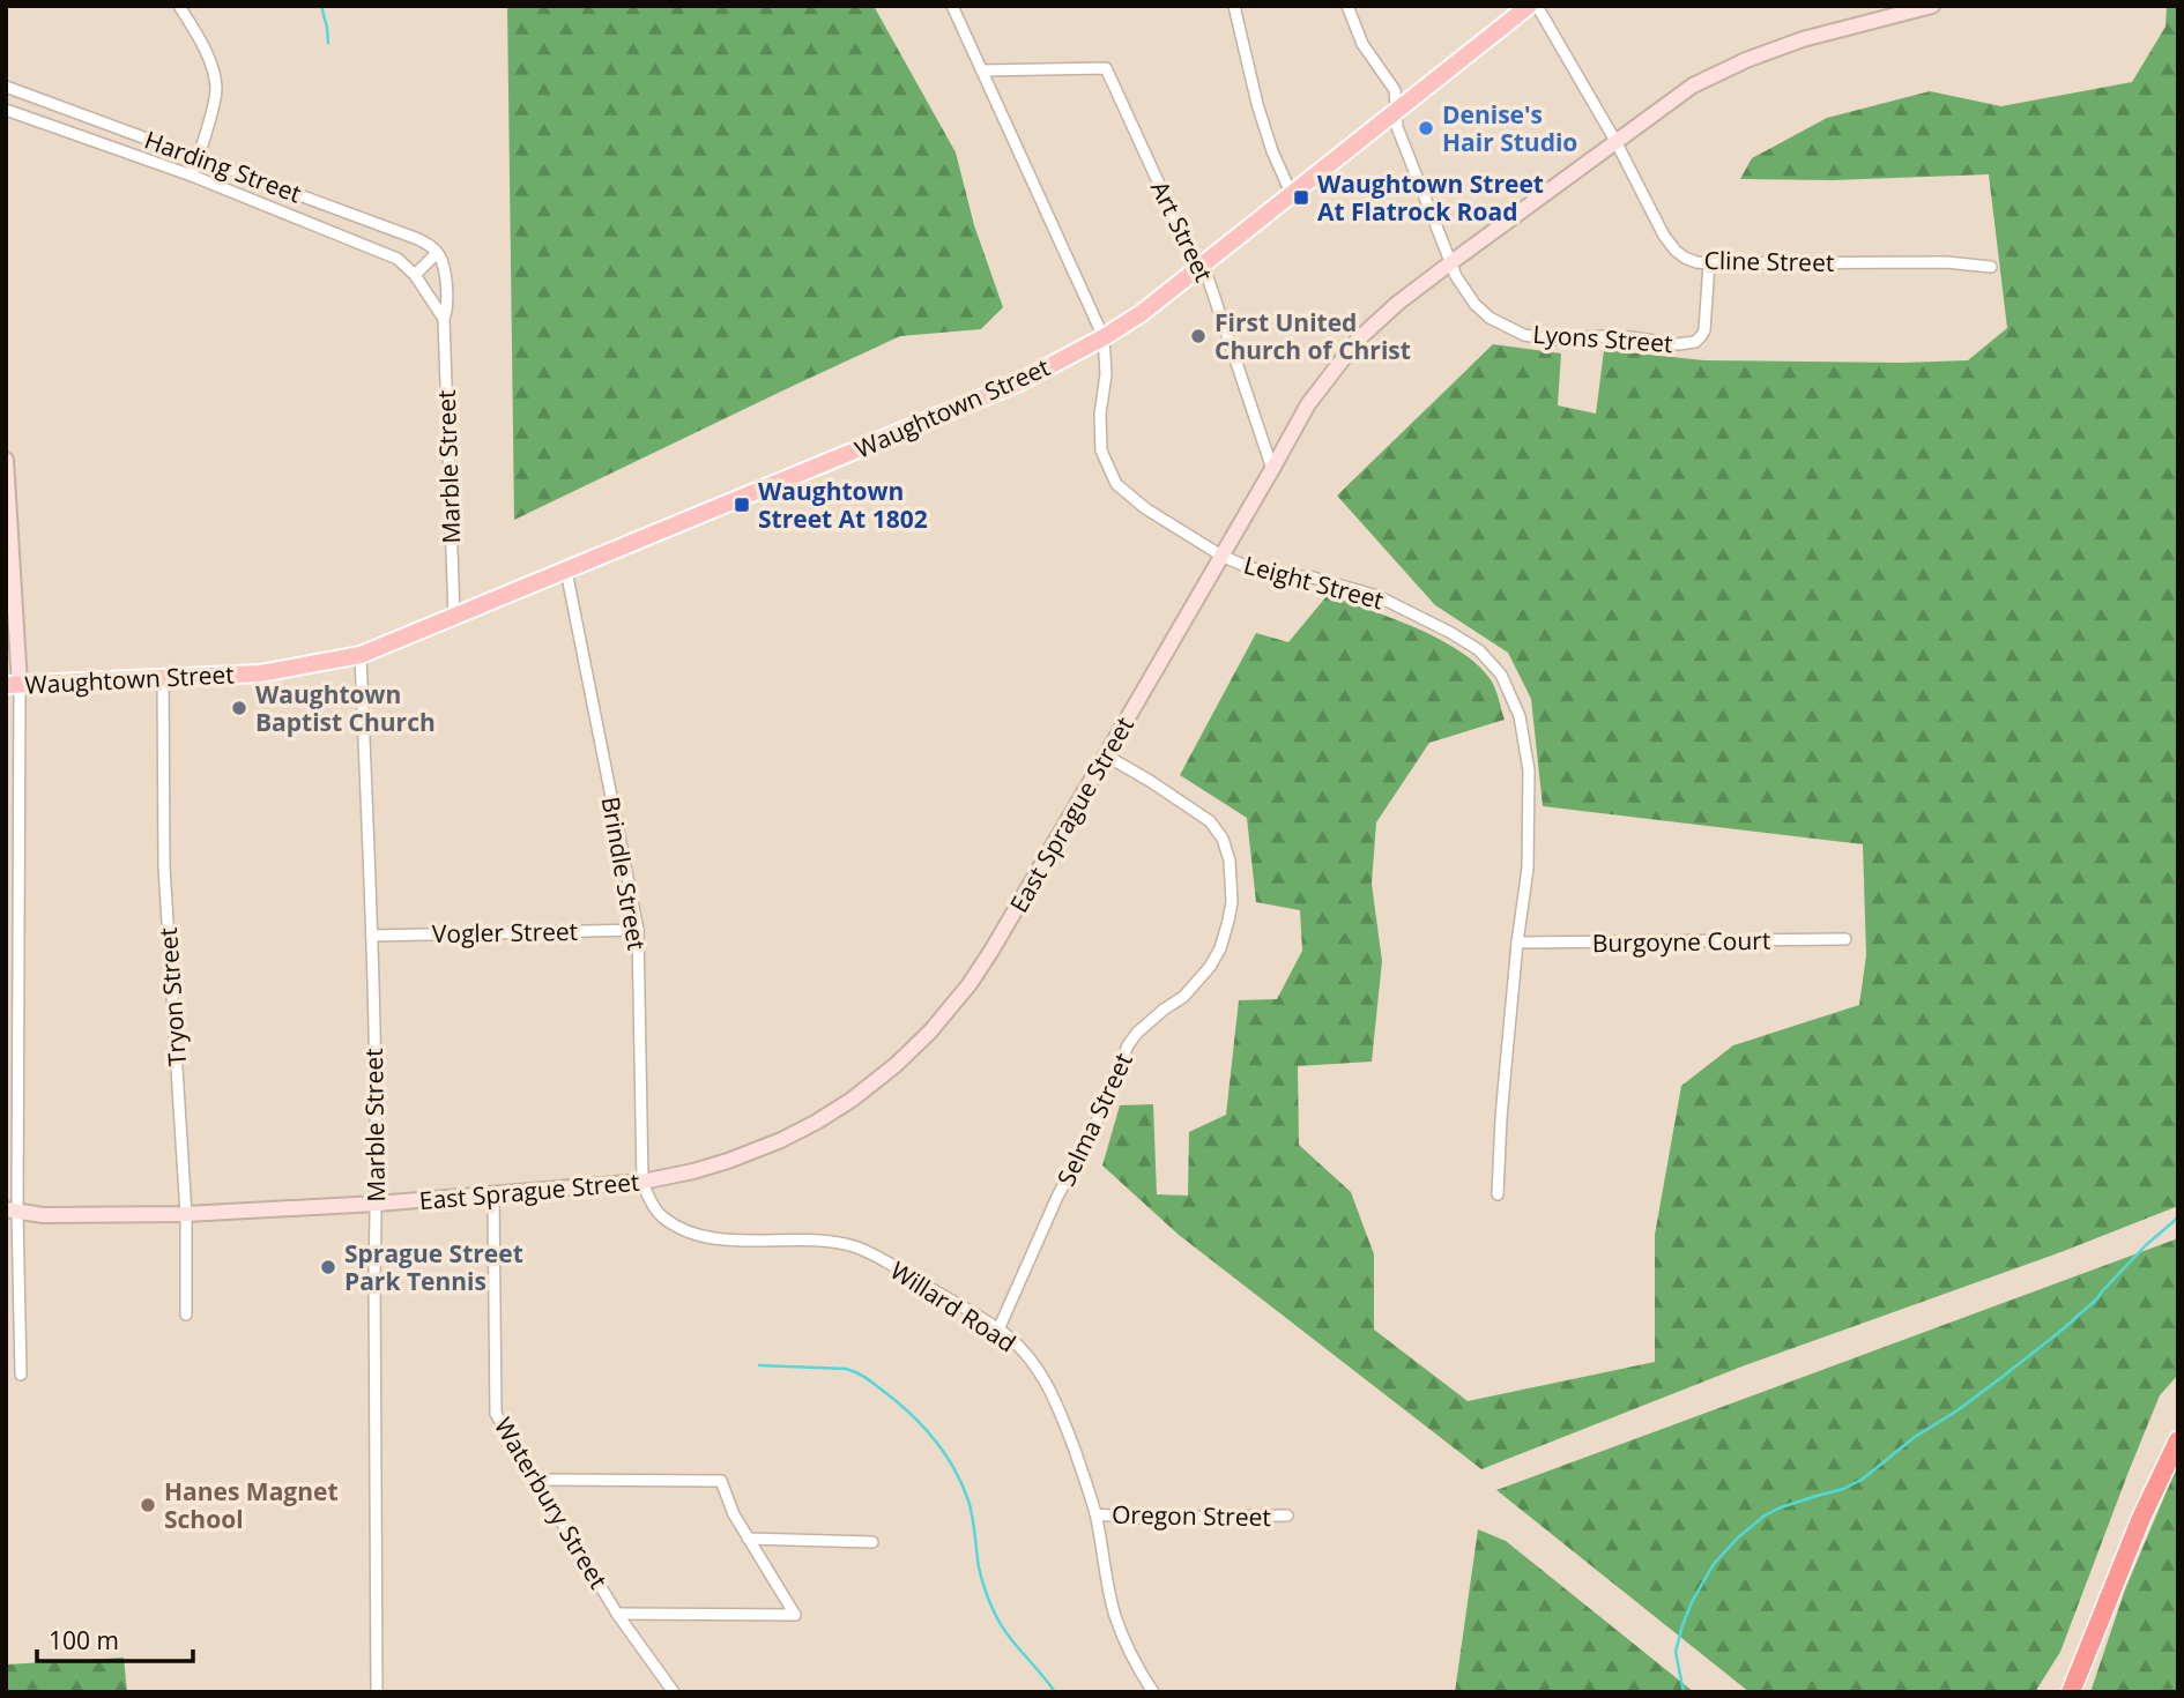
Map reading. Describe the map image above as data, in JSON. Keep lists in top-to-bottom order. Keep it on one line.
{"streets":{"main road":["Waughtown Street"],"street":["Harding Street","Art Street","Cline Street","Lyons Street","Marble Street","Leight Street","East Sprague Street","Brindle Street","Vogler Street","Burgoyne Court","Tryon Street","Selma Street","Willard Road","Waterbury Street","Oregon Street"]},"crossings":[["Harding Street","Marble Street"],["Art Street","Waughtown Street"],["Art Street","Leight Street"],["Art Street","East Sprague Street"],["Cline Street","Lyons Street"],["Cline Street","East Sprague Street"],["Lyons Street","Waughtown Street"],["Lyons Street","East Sprague Street"],["Waughtown Street","Marble Street"],["Waughtown Street","Leight Street"],["Waughtown Street","Brindle Street"],["Waughtown Street","Tryon Street"],["Marble Street","East Sprague Street"],["Marble Street","Vogler Street"],["Leight Street","East Sprague Street"],["Leight Street","Burgoyne Court"],["East Sprague Street","Brindle Street"],["East Sprague Street","Tryon Street"],["East Sprague Street","Selma Street"],["East Sprague Street","Willard Road"],["East Sprague Street","Waterbury Street"],["Brindle Street","Vogler Street"],["Brindle Street","Willard Road"],["Selma Street","Willard Road"],["Willard Road","Oregon Street"]],"places":{"other":["Denise's Hair Studio","First United Church of Christ","Waughtown Baptist Church","Sprague Street Park Tennis","Hanes Magnet School"],"transit":["Waughtown Street At Flatrock Road","Waughtown Street At 1802"]},"scale_bar":"100 m"}
